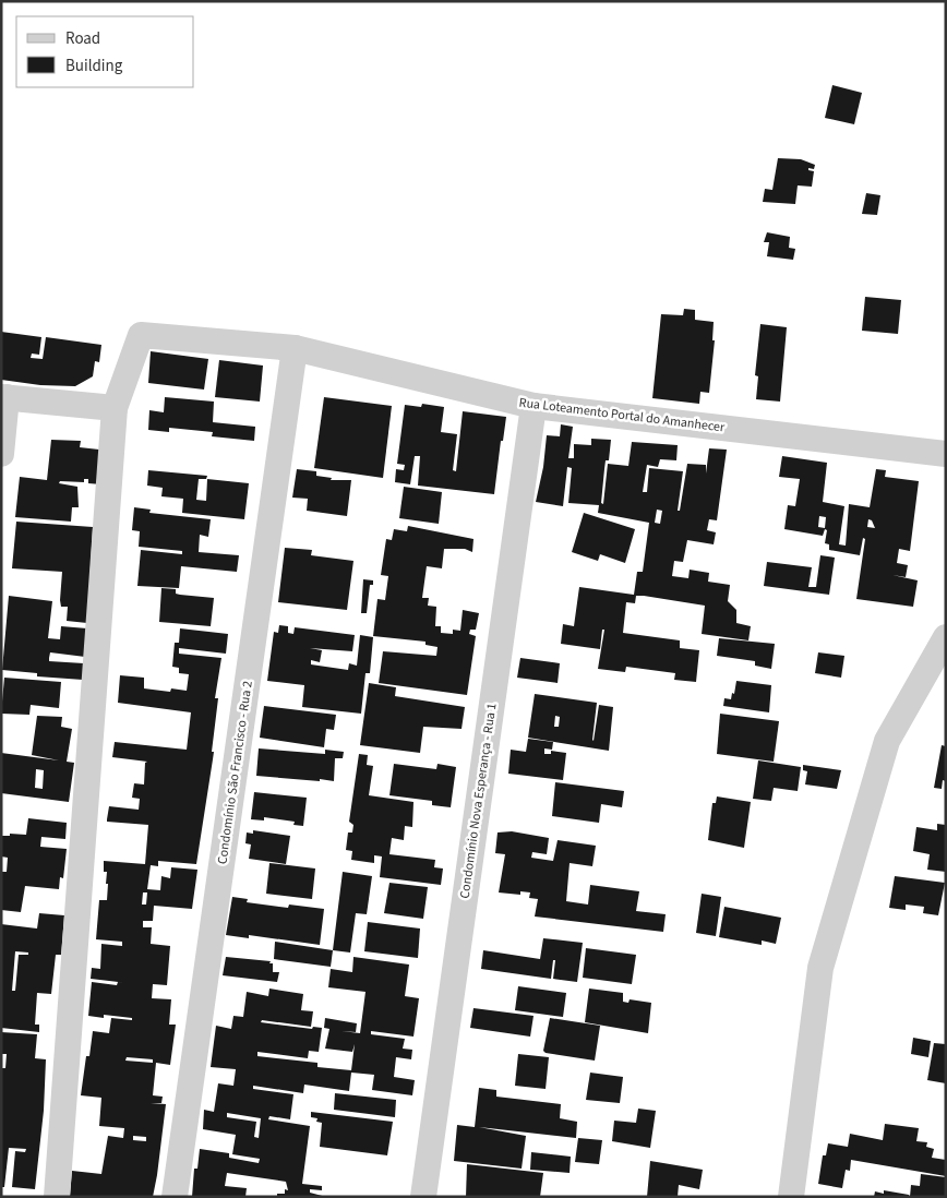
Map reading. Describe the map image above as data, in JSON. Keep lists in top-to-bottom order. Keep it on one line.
{"streets":{"street":["Rua Loteamento Portal do Amanhecer","Condomínio São Francisco - Rua 2","Condomínio Nova Esperança - Rua 1"]},"crossings":[["Rua Loteamento Portal do Amanhecer","Condomínio São Francisco - Rua 2"],["Rua Loteamento Portal do Amanhecer","Condomínio Nova Esperança - Rua 1"]],"legend":["Road","Building"]}
